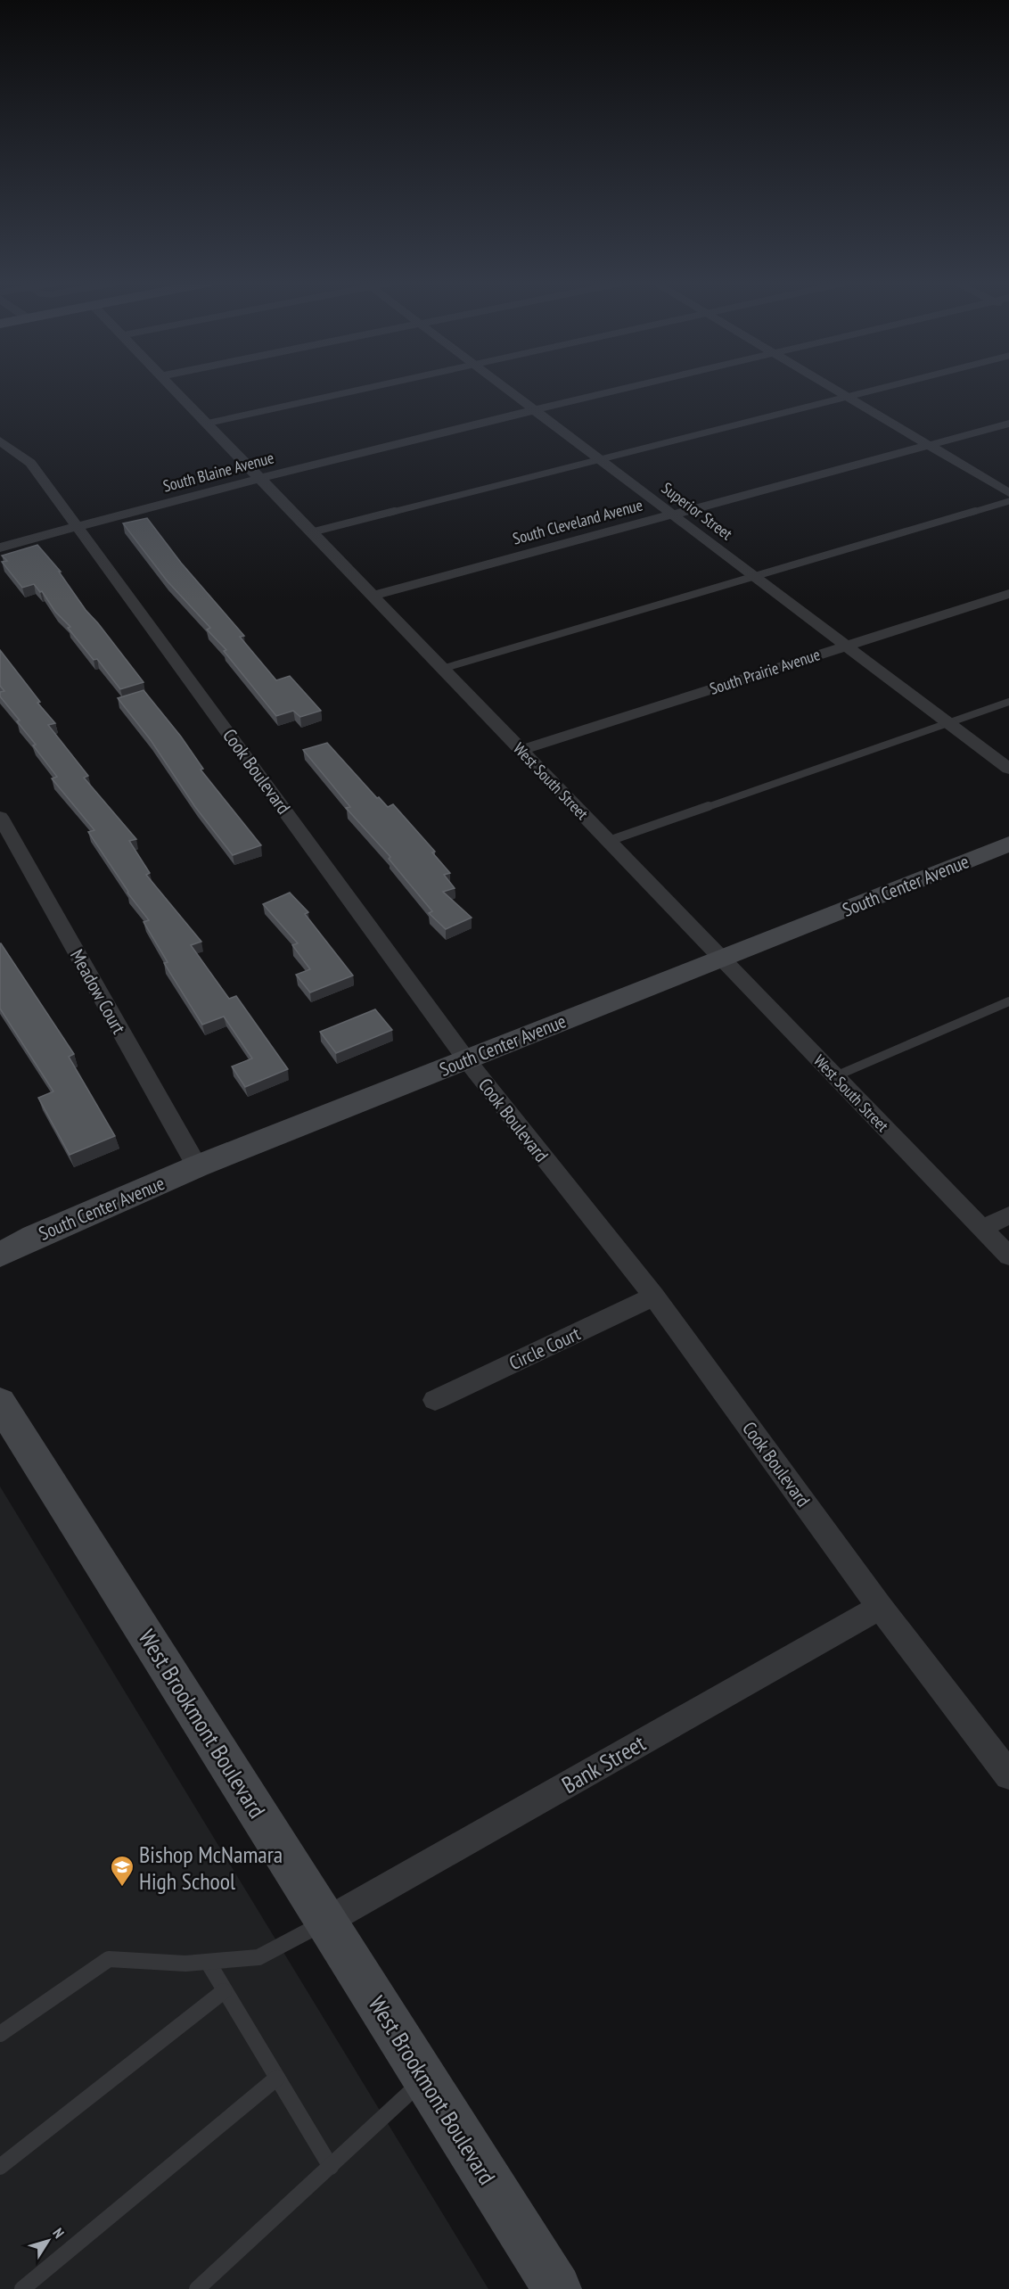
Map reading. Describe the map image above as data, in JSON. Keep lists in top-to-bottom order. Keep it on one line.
{"streets":{"street":["South Blaine Avenue","Superior Street","South Cleveland Avenue","South Prairie Avenue","Cook Boulevard","West South Street","South Center Avenue","Meadow Court","Circle Court","West Brookmont Boulevard","Bank Street"]},"crossings":[["South Blaine Avenue","Superior Street"],["South Blaine Avenue","Cook Boulevard"],["South Blaine Avenue","West South Street"],["Superior Street","South Cleveland Avenue"],["Superior Street","South Prairie Avenue"],["South Cleveland Avenue","West South Street"],["South Prairie Avenue","West South Street"],["Cook Boulevard","South Center Avenue"],["Cook Boulevard","Circle Court"],["Cook Boulevard","Bank Street"],["West South Street","South Center Avenue"],["South Center Avenue","Meadow Court"],["West Brookmont Boulevard","Bank Street"]],"places":{"school or university":["Bishop McNamara High School"]},"north":"top right"}
